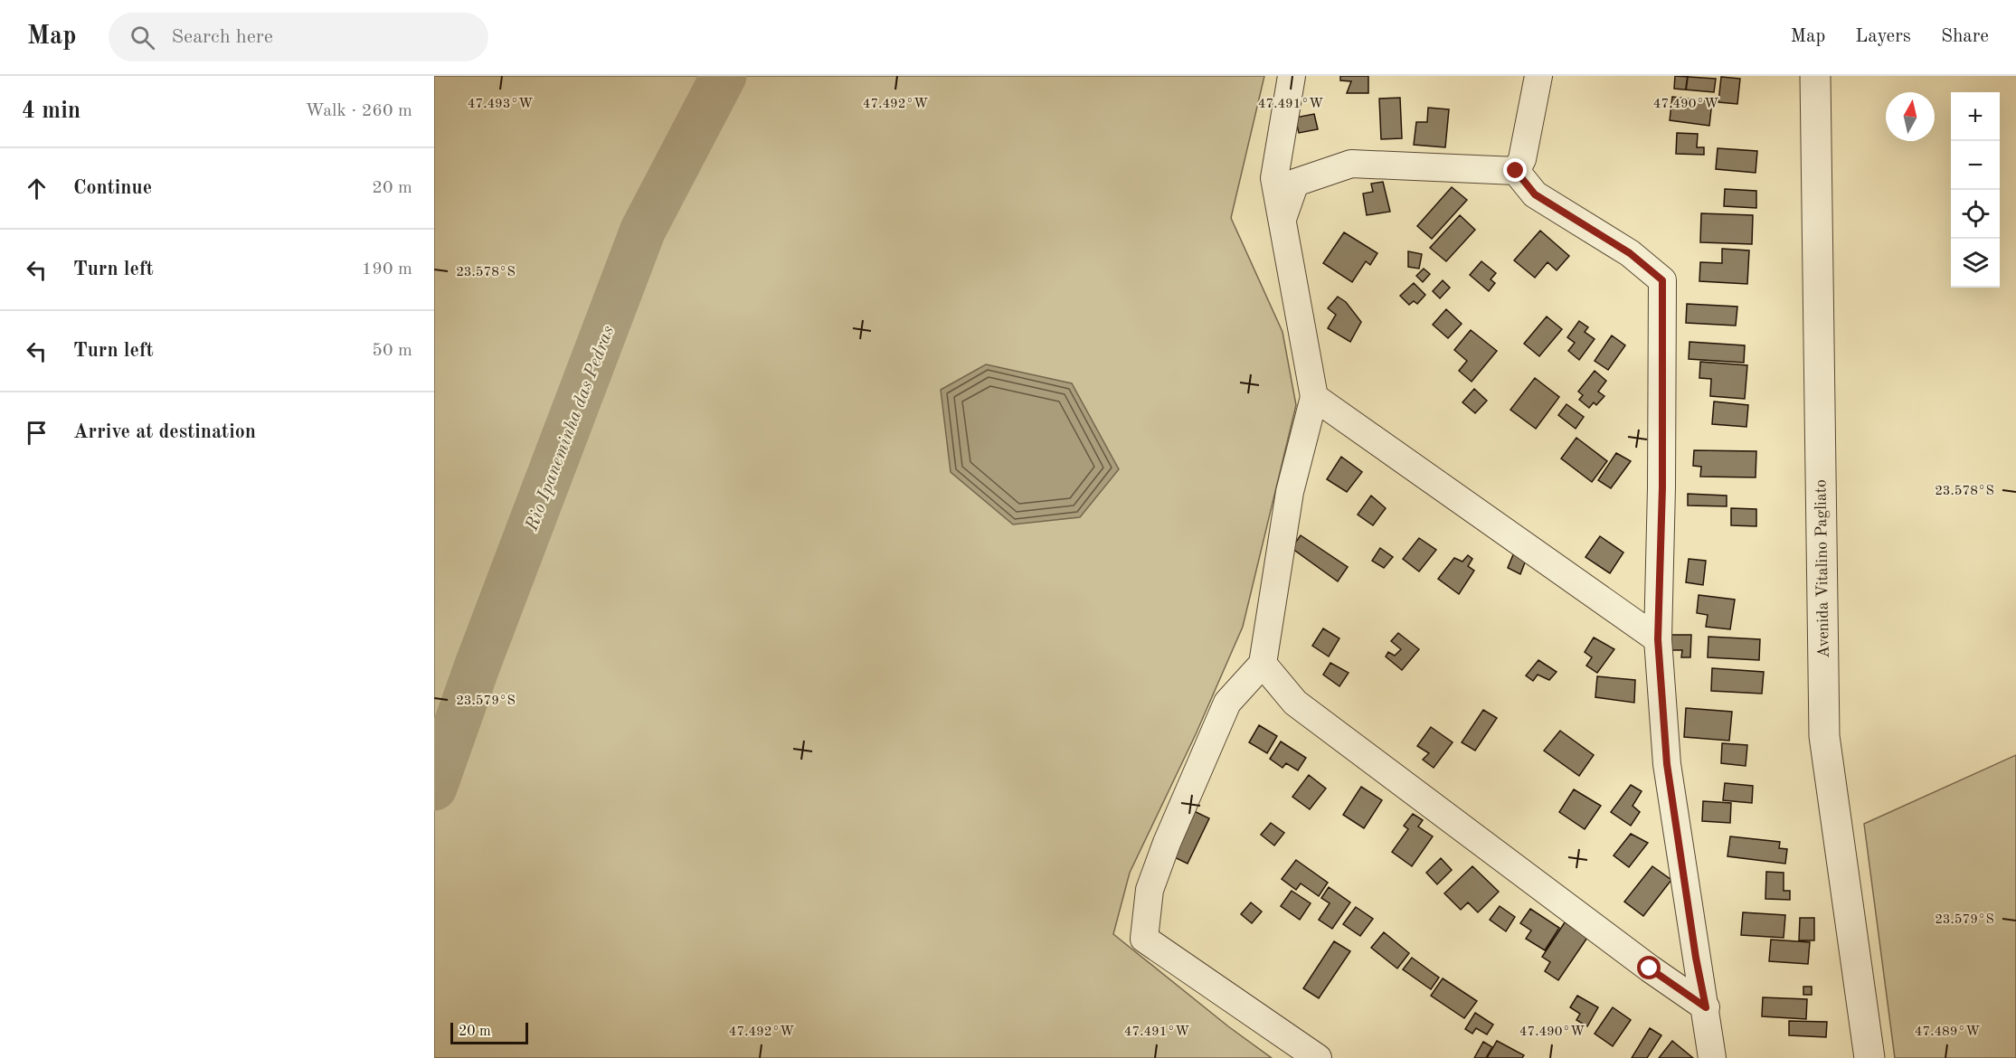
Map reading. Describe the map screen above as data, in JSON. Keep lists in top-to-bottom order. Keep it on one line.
{"streets":{"street":["Avenida Vitalino Pagliato"]},"water":["Rio Ipaneminha das Pedras"],"scale_bar":"20 m","north":"top","page":{"header":"Map","search":"Search here","nav":["Map","Layers","Share"],"heading":["4 min","Walk · 260 m"],"map_buttons":["+","−"],"list":[["Continue","20 m"],["Turn left","190 m"],["Turn left","50 m"],"Arrive at destination"],"scale":"20 m"},"coordinates":["47.493°W","47.492°W","47.491°W","47.490°W","23.578°S","23.579°S","47.489°W"]}
